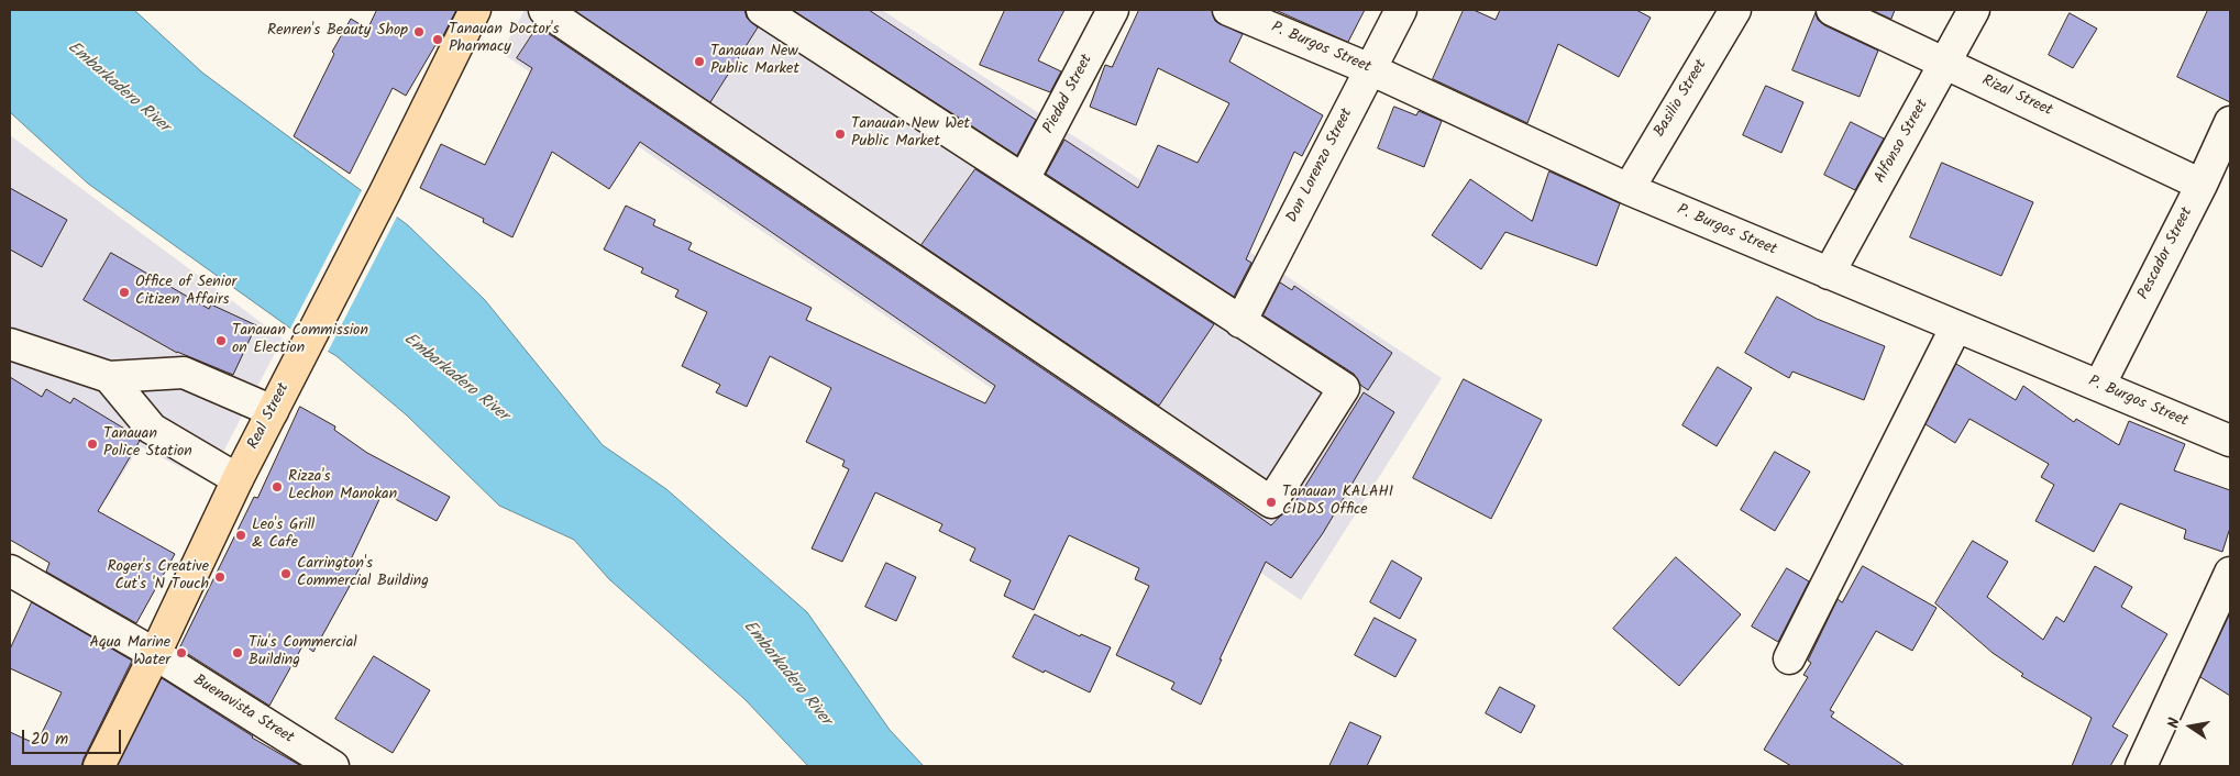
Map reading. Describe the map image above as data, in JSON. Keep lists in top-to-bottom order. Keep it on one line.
{"streets":{"main road":["Real Street"],"street":["P. Burgos Street","Piedad Street","Rizal Street","Basilio Street","Alfonso Street","Don Lorenzo Street","Pescador Street","Buenavista Street"]},"crossings":[["P. Burgos Street","Basilio Street"],["P. Burgos Street","Alfonso Street"],["P. Burgos Street","Don Lorenzo Street"],["P. Burgos Street","Pescador Street"],["Rizal Street","Alfonso Street"],["Rizal Street","Pescador Street"],["Real Street","Buenavista Street"]],"water":["Embarkadero River"],"places":["Renren's Beauty Shop","Tanauan Doctor's Pharmacy","Tanauan New Public Market","Tanauan New Wet Public Market","Office of Senior Citizen Affairs","Tanauan Commission on Election","Tanauan Police Station","Rizza's Lechon Manokan","Tanauan KALAHI CIDDS Office","Leo's Grill & Cafe","Carrington's Commercial Building","Roger's Creative Cut's 'N Touch","Aqua Marine Water","Tiu's Commercial Building"],"scale_bar":"20 m","north":"left"}
